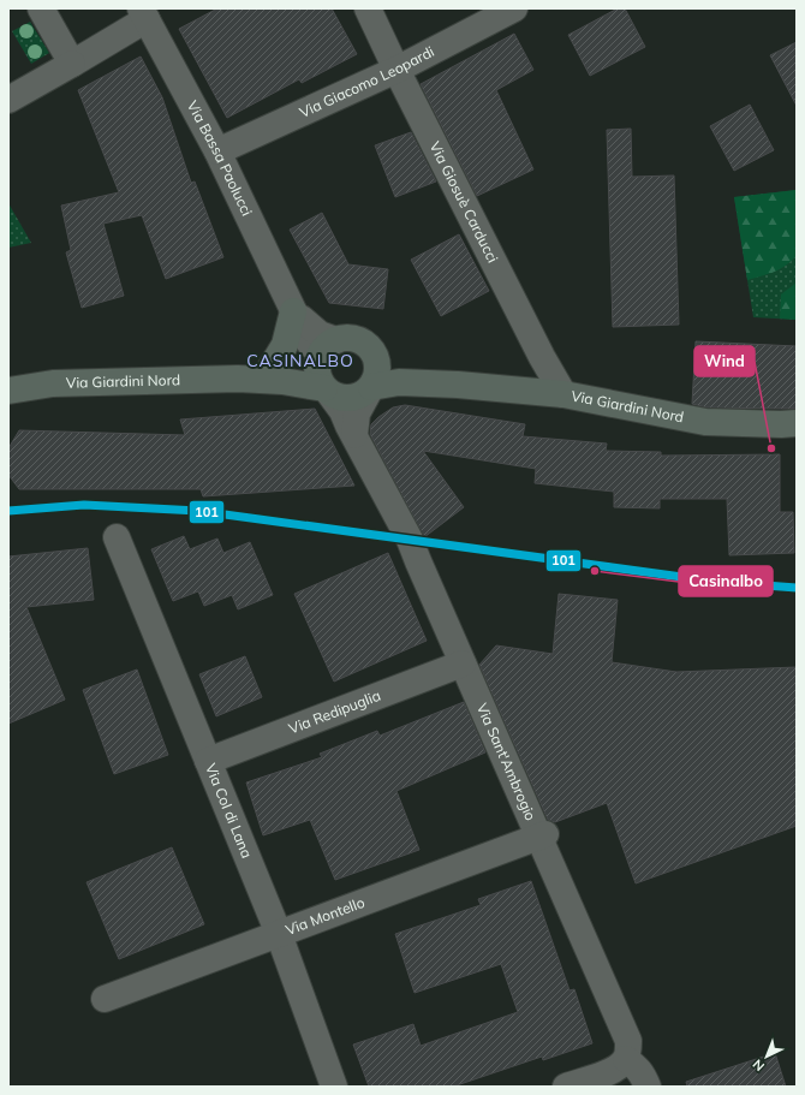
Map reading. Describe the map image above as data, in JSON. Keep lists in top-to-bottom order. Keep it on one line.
{"streets":{"main road":["Via Giardini Nord"],"street":["Via Giacomo Leopardi","Via Bassa Paolucci","Via Giosuè Carducci","Via Redipuglia","Via Sant'Ambrogio","Via Col di Lana","Via Montello"]},"crossings":[["Via Giacomo Leopardi","Via Bassa Paolucci"],["Via Giacomo Leopardi","Via Giosuè Carducci"],["Via Bassa Paolucci","Via Giardini Nord"],["Via Bassa Paolucci","Via Sant'Ambrogio"],["Via Giosuè Carducci","Via Giardini Nord"],["Via Giardini Nord","Via Sant'Ambrogio"],["Via Redipuglia","Via Sant'Ambrogio"],["Via Redipuglia","Via Col di Lana"],["Via Sant'Ambrogio","Via Montello"],["Via Col di Lana","Via Montello"]],"districts":["CASINALBO"],"places":["Wind","Casinalbo"],"lines":["transit line 101"],"north":"bottom left"}
